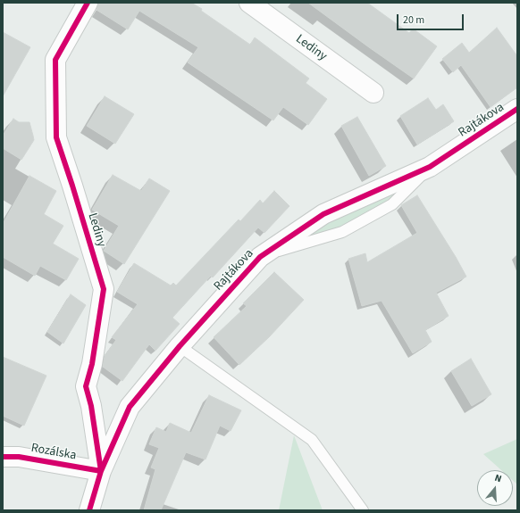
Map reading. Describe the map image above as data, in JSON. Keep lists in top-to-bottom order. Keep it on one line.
{"streets":{"street":["Lediny","Rajtákova","Rozálska"]},"crossings":[["Lediny","Rajtákova"],["Lediny","Rozálska"],["Rajtákova","Rozálska"]],"scale_bar":"20 m","north":"top"}
